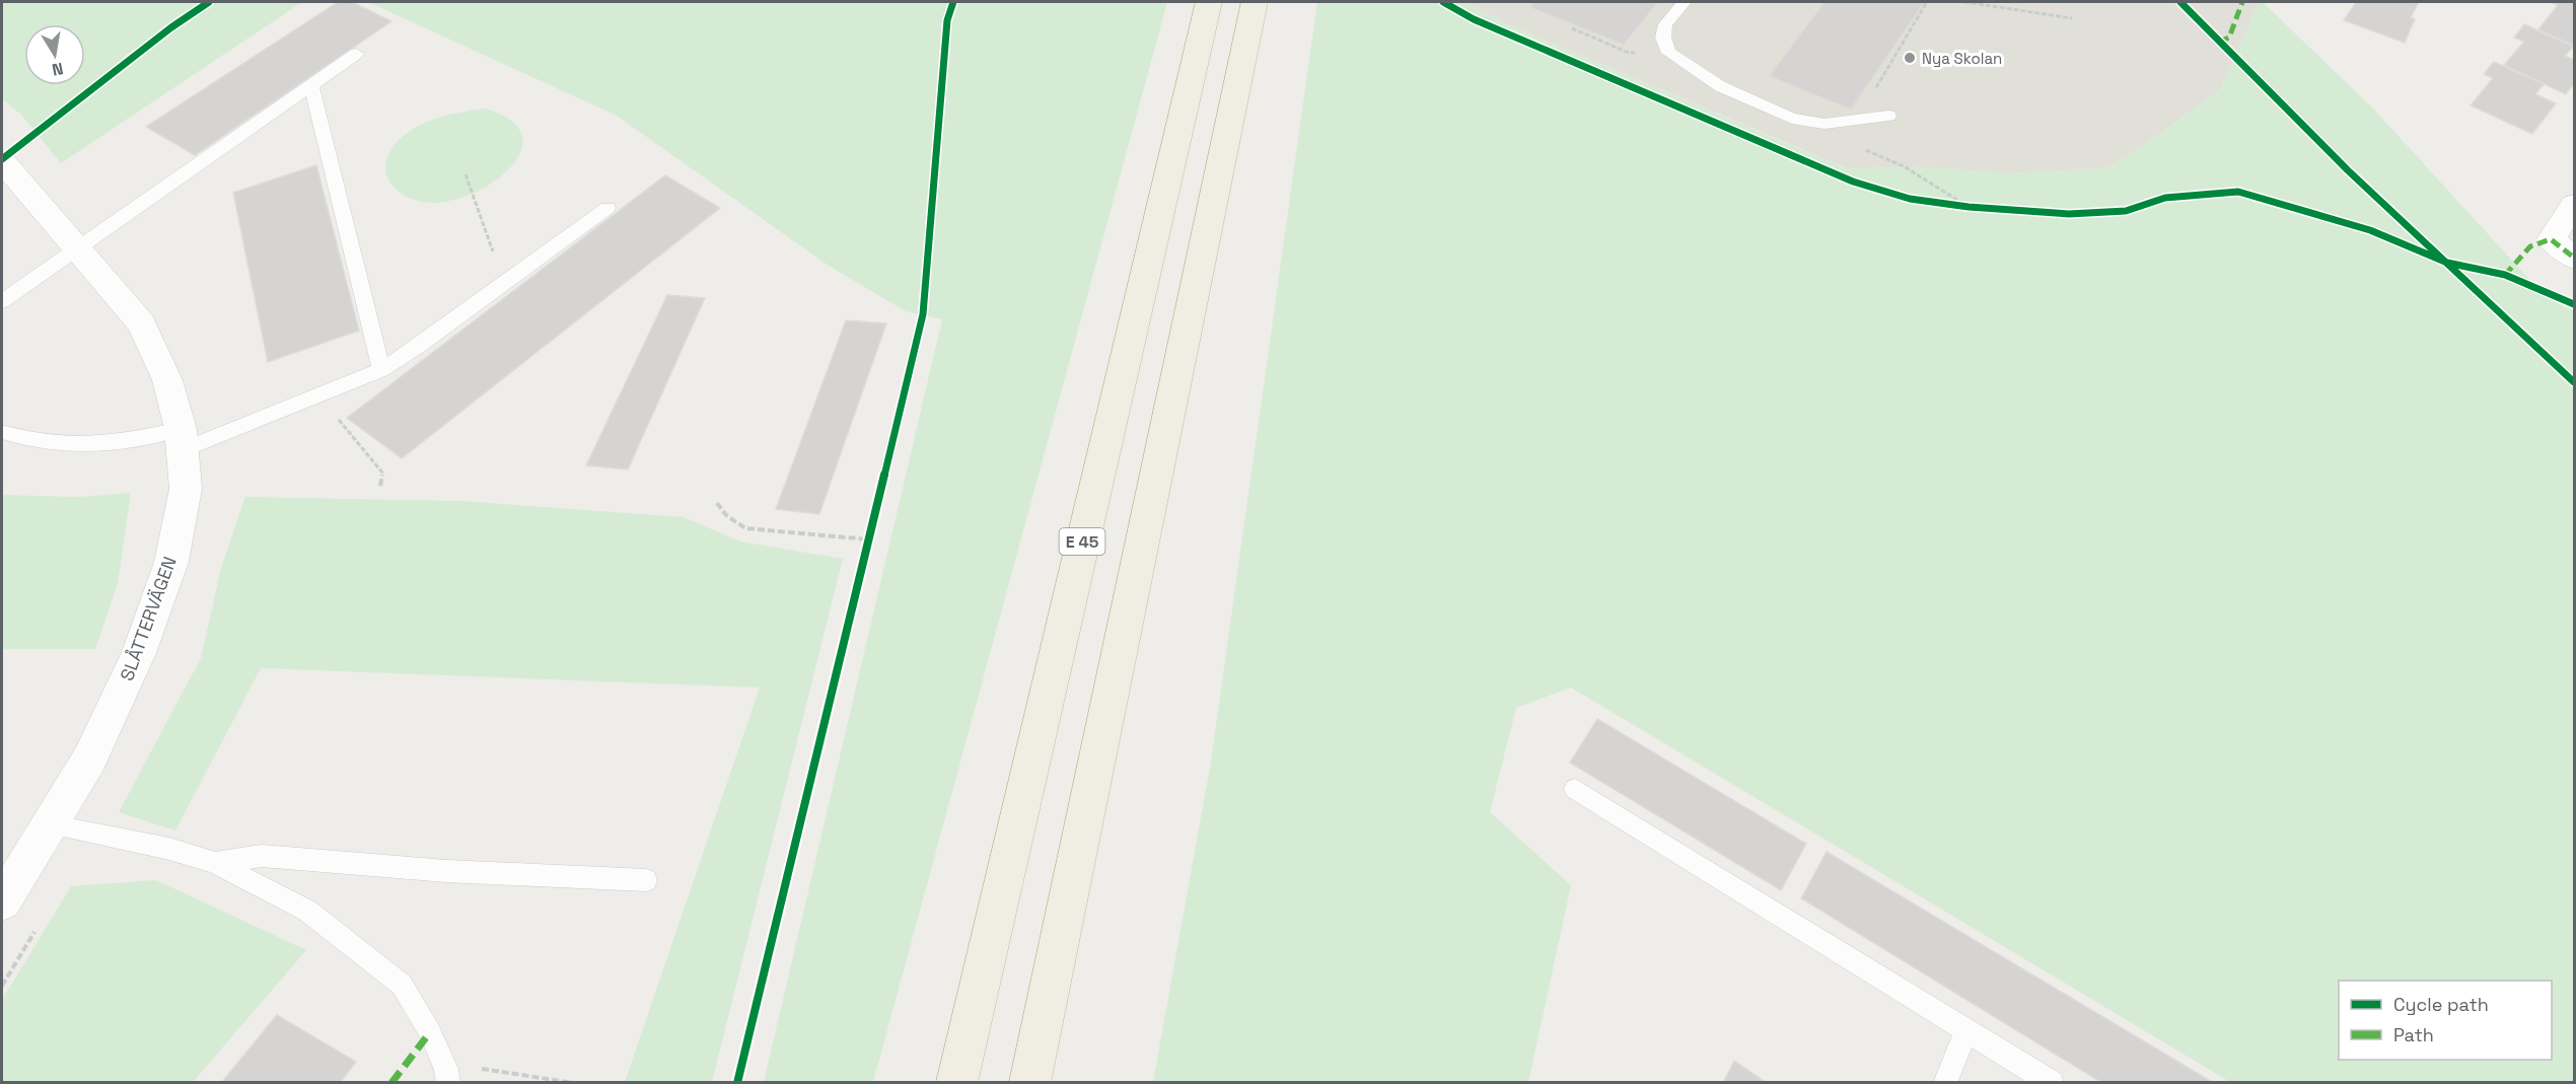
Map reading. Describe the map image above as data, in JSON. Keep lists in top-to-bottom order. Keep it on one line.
{"streets":{"highway":["E 45"],"street":["SLÅTTERVÄGEN"]},"places":["Nya Skolan"],"legend":["Cycle path","Path"],"north":"bottom"}
